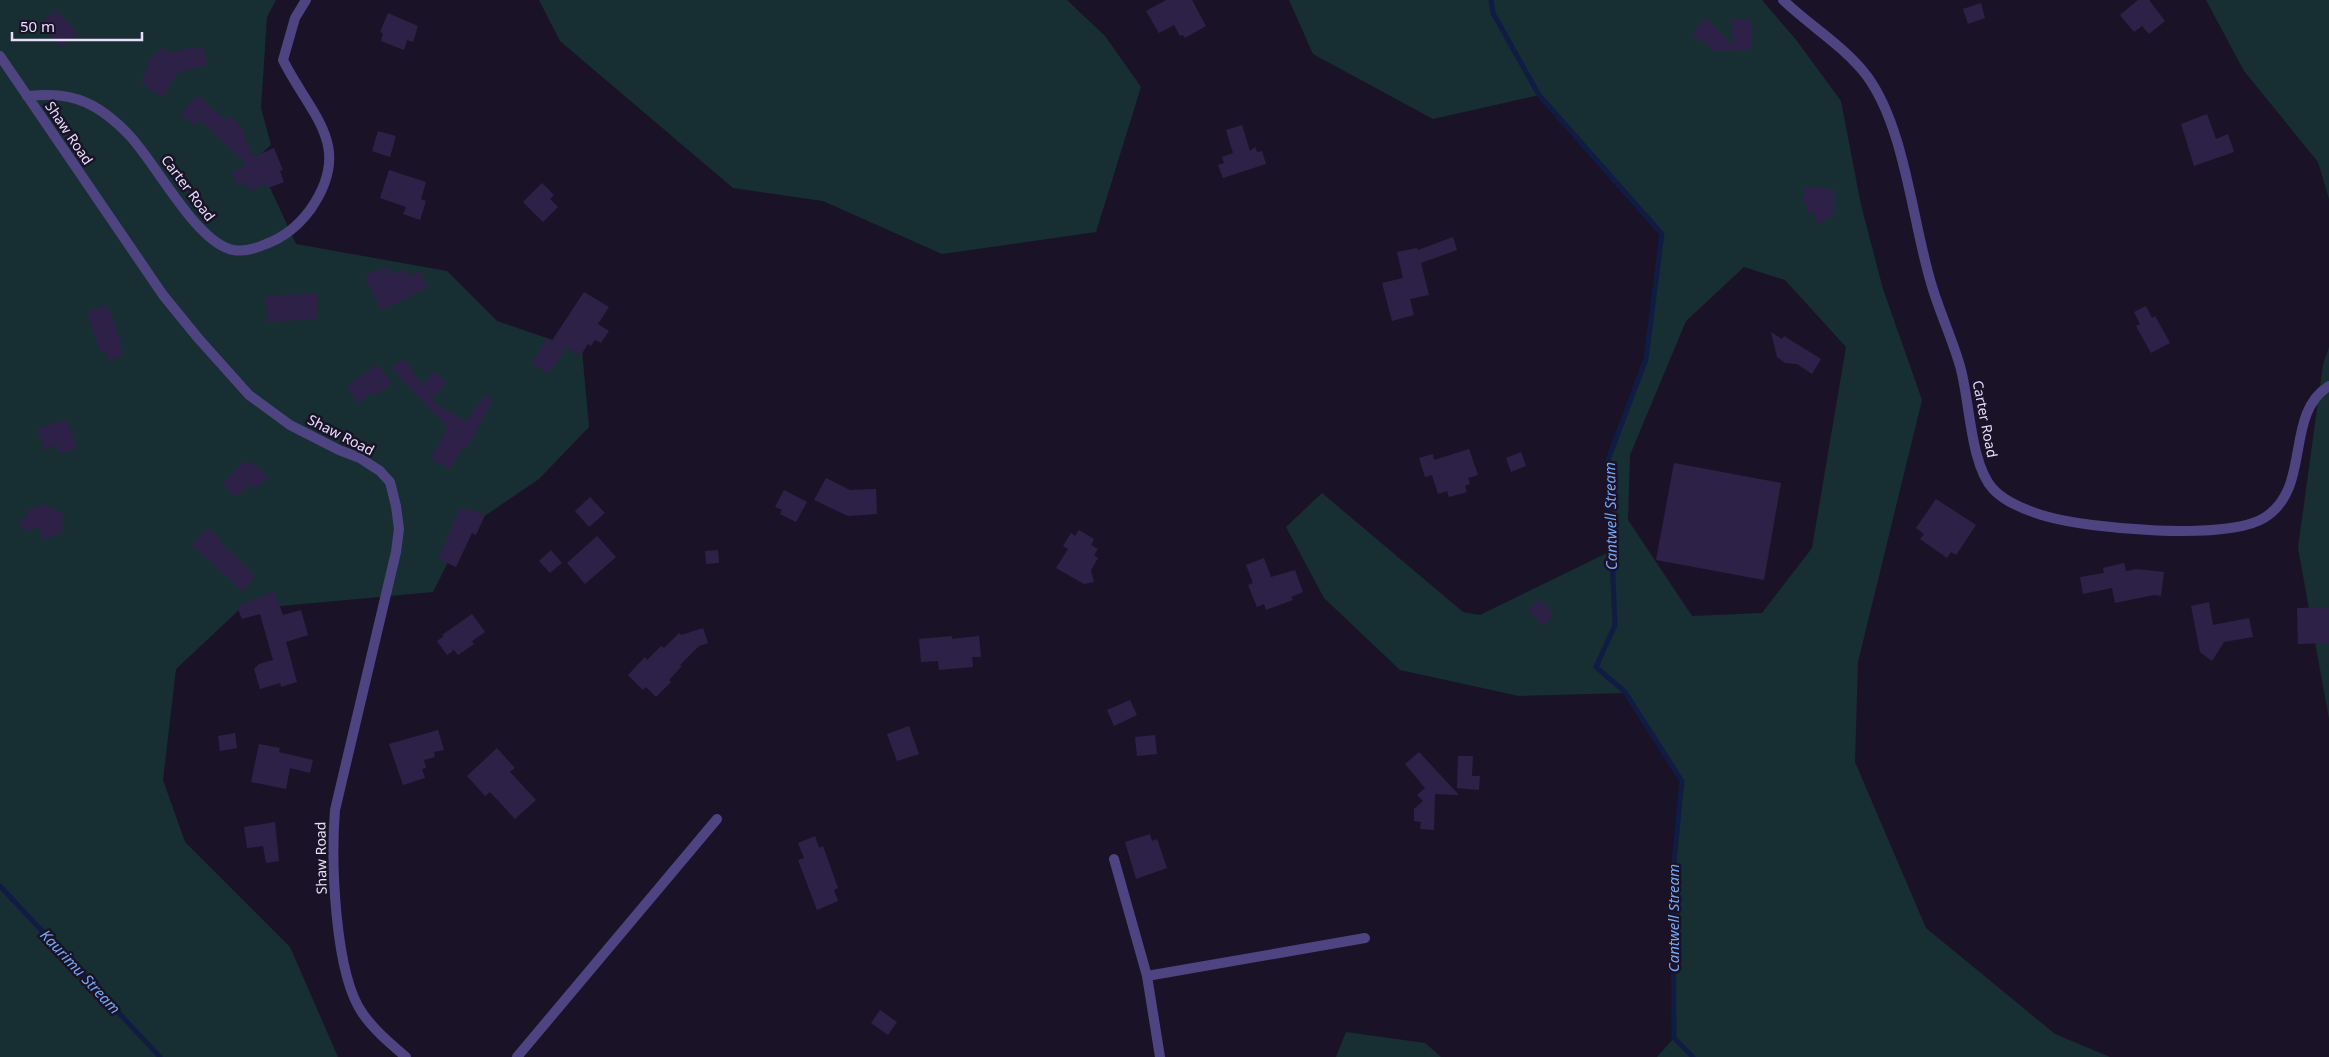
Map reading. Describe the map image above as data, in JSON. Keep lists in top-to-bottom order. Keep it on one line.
{"streets":{"street":["Shaw Road","Carter Road"]},"crossings":[["Shaw Road","Carter Road"]],"water":["Cantwell Stream","Kaurimu Stream"],"scale_bar":"50 m"}
